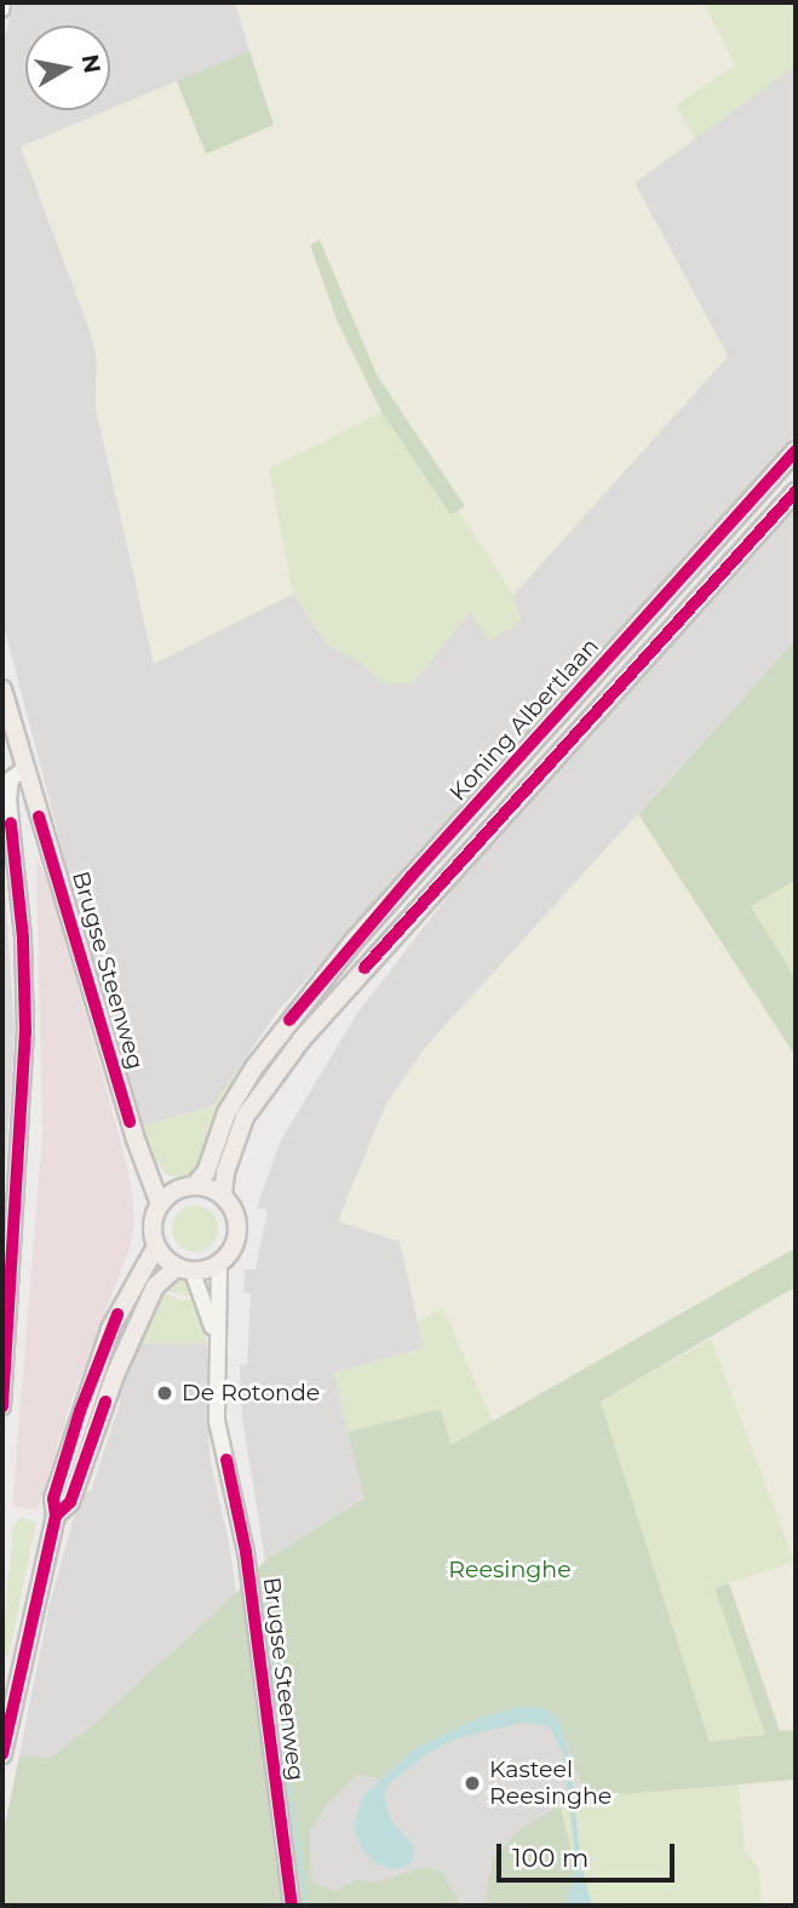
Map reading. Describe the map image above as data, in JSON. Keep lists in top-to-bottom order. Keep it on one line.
{"streets":{"main road":["Koning Albertlaan","Brugse Steenweg"]},"crossings":[["Koning Albertlaan","Brugse Steenweg"]],"parks":["Reesinghe"],"places":["De Rotonde","Kasteel Reesinghe"],"scale_bar":"100 m","north":"right"}
